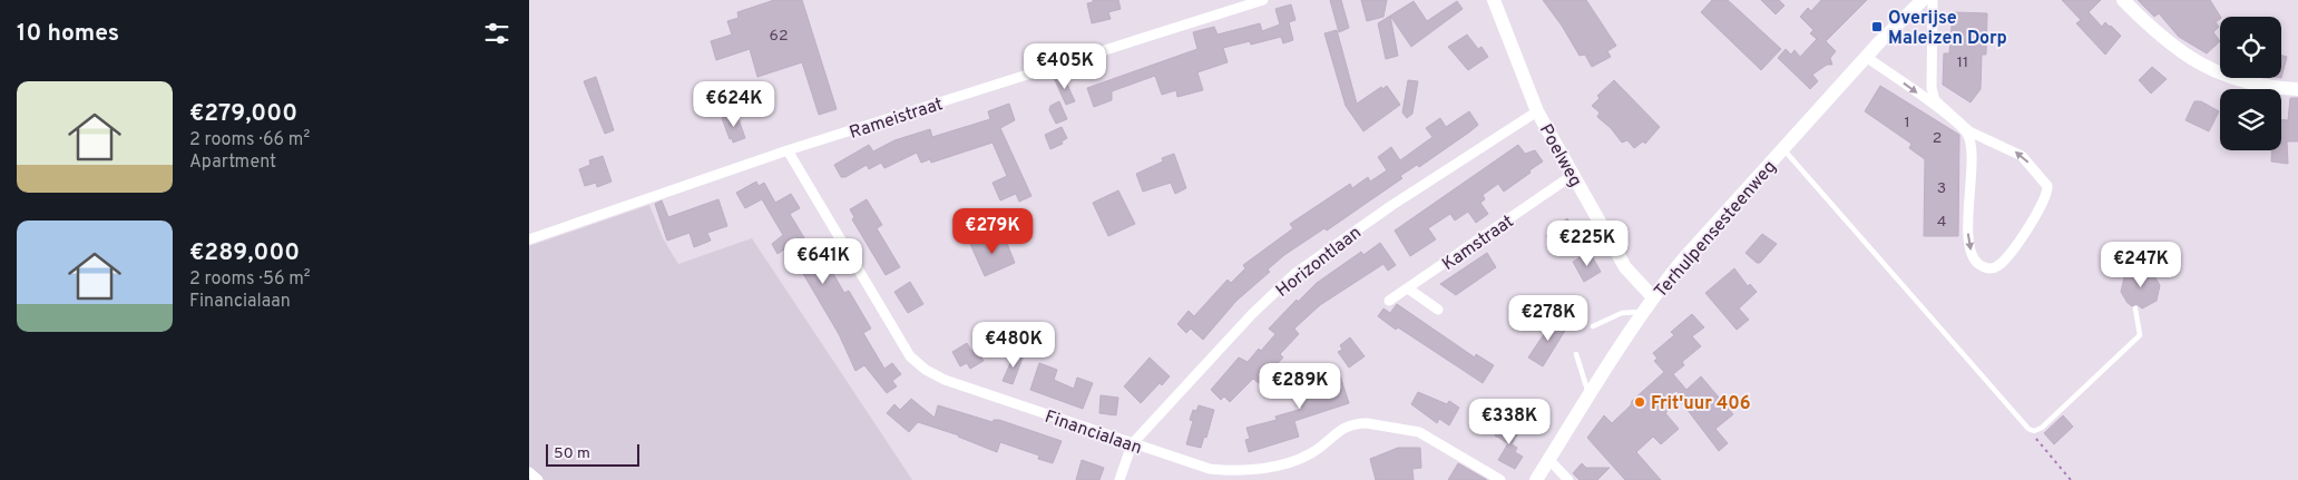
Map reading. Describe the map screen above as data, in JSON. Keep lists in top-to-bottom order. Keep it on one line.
{"streets":{"main road":["Poelweg","Terhulpensesteenweg"],"street":["Rameistraat","Kamstraat","Horizontlaan","Financialaan"]},"crossings":[["Rameistraat","Financialaan"],["Poelweg","Terhulpensesteenweg"],["Poelweg","Kamstraat"],["Poelweg","Horizontlaan"],["Horizontlaan","Financialaan"]],"places":{"transit":["Overijse Maleizen Dorp"],"other":["Frit'uur 406"]},"house_numbers":["62","11","1","2","3","4"],"scale_bar":"50 m","page":{"heading":"10 homes","price":["€405K","€624K","€279K","€225K","€641K","€247K","€278K","€480K","€289K","€338K"],"list":[{"name":"€279,000","note":"2 rooms · 66 m² · Apartment"},{"name":"€289,000","note":"2 rooms · 56 m² · Financialaan"}],"scale":"50 m"}}
